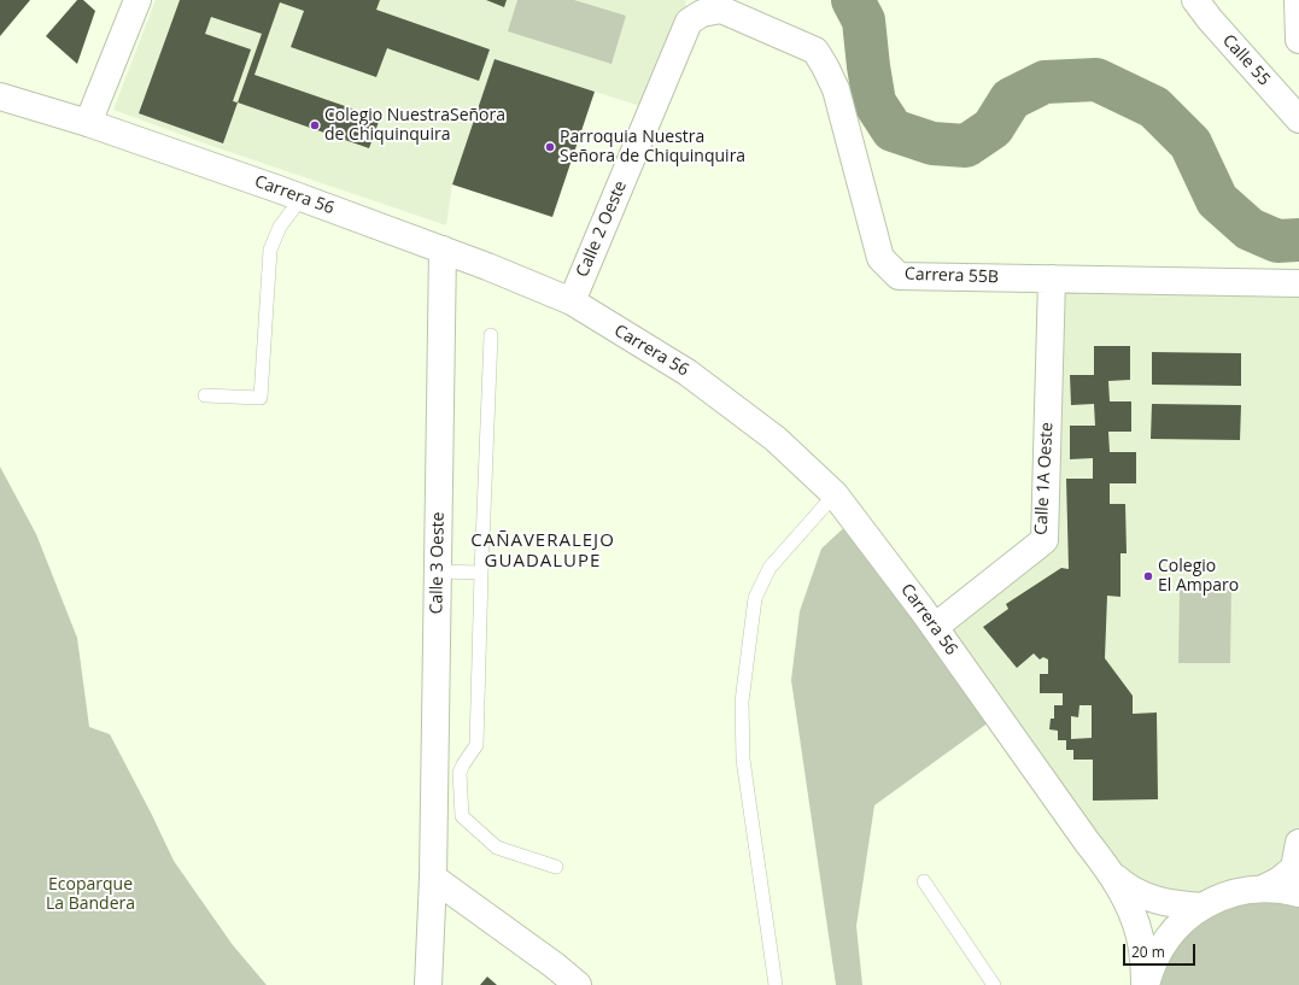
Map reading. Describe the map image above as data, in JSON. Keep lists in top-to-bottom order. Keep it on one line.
{"streets":{"street":["Calle 55","Carrera 56","Calle 2 Oeste","Carrera 55B","Calle 1A Oeste","Calle 3 Oeste"]},"crossings":[["Carrera 56","Calle 2 Oeste"],["Carrera 56","Calle 1A Oeste"],["Carrera 56","Calle 3 Oeste"],["Calle 2 Oeste","Carrera 55B"],["Carrera 55B","Calle 1A Oeste"]],"districts":["CAÑAVERALEJO GUADALUPE"],"parks":["Ecoparque La Bandera"],"places":["Colegio NuestraSeñora de Chiquinquira","Parroquia Nuestra Señora de Chiquinquira","Colegio El Amparo"],"scale_bar":"20 m"}
